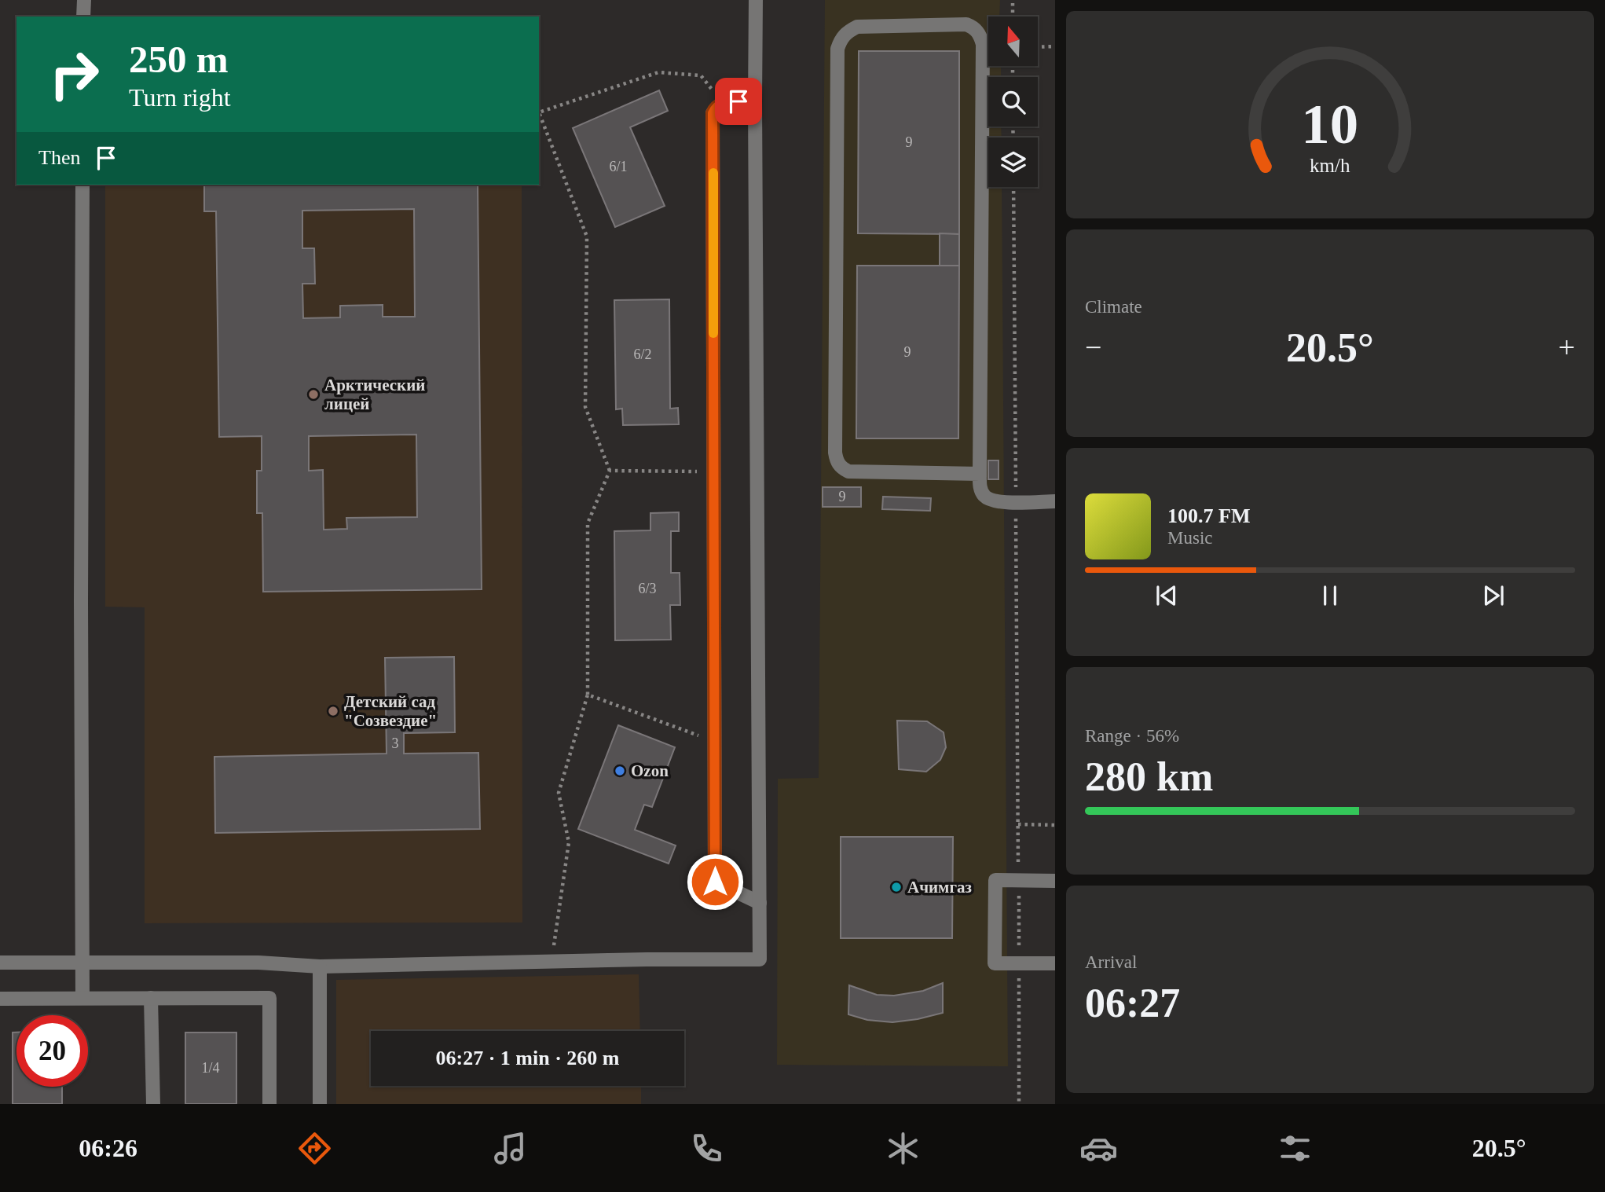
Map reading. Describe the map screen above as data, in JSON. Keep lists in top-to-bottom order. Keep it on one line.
{"places":["Арктический лицей","Детский сад \"Созвездие\"","Ozon","Ачимгаз"],"house_numbers":["9","6/1","9","6/2","9","6/3","3","1/4"],"north":"top","page":{"turn":["250 m","Turn right"],"then":"Then","tile":["Climate",["Range · 56%","280 km"],["Arrival","06:27"]],"heat":["−","20.5°","+"],"song":["100.7 FM","Music"],"limit":"20","trip":"06:27 · 1 min · 260 m","tabs":["06:26","20.5°"],"gauge":["10","km/h"]}}
